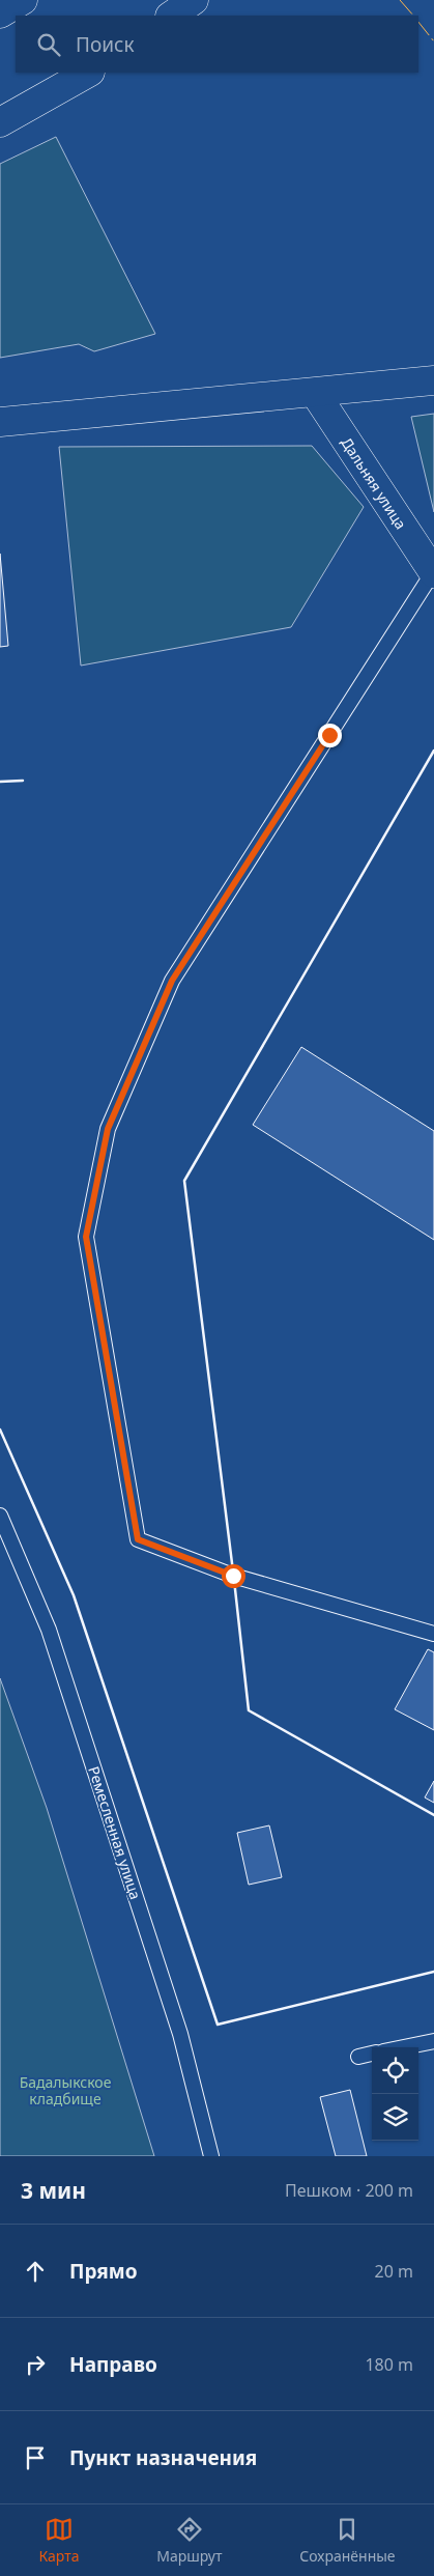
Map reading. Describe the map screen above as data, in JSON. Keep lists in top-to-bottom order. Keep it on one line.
{"streets":{"main road":["Дальняя улица"],"lane":["Ремесленная улица"]},"parks":["Бадалыкское кладбище"],"page":{"search":"Поиск","heading":["3 мин","Пешком · 200 m"],"list":[["Прямо","20 m"],["Направо","180 m"],"Пункт назначения"],"nav":["Карта","Маршрут","Сохранённые"]}}
